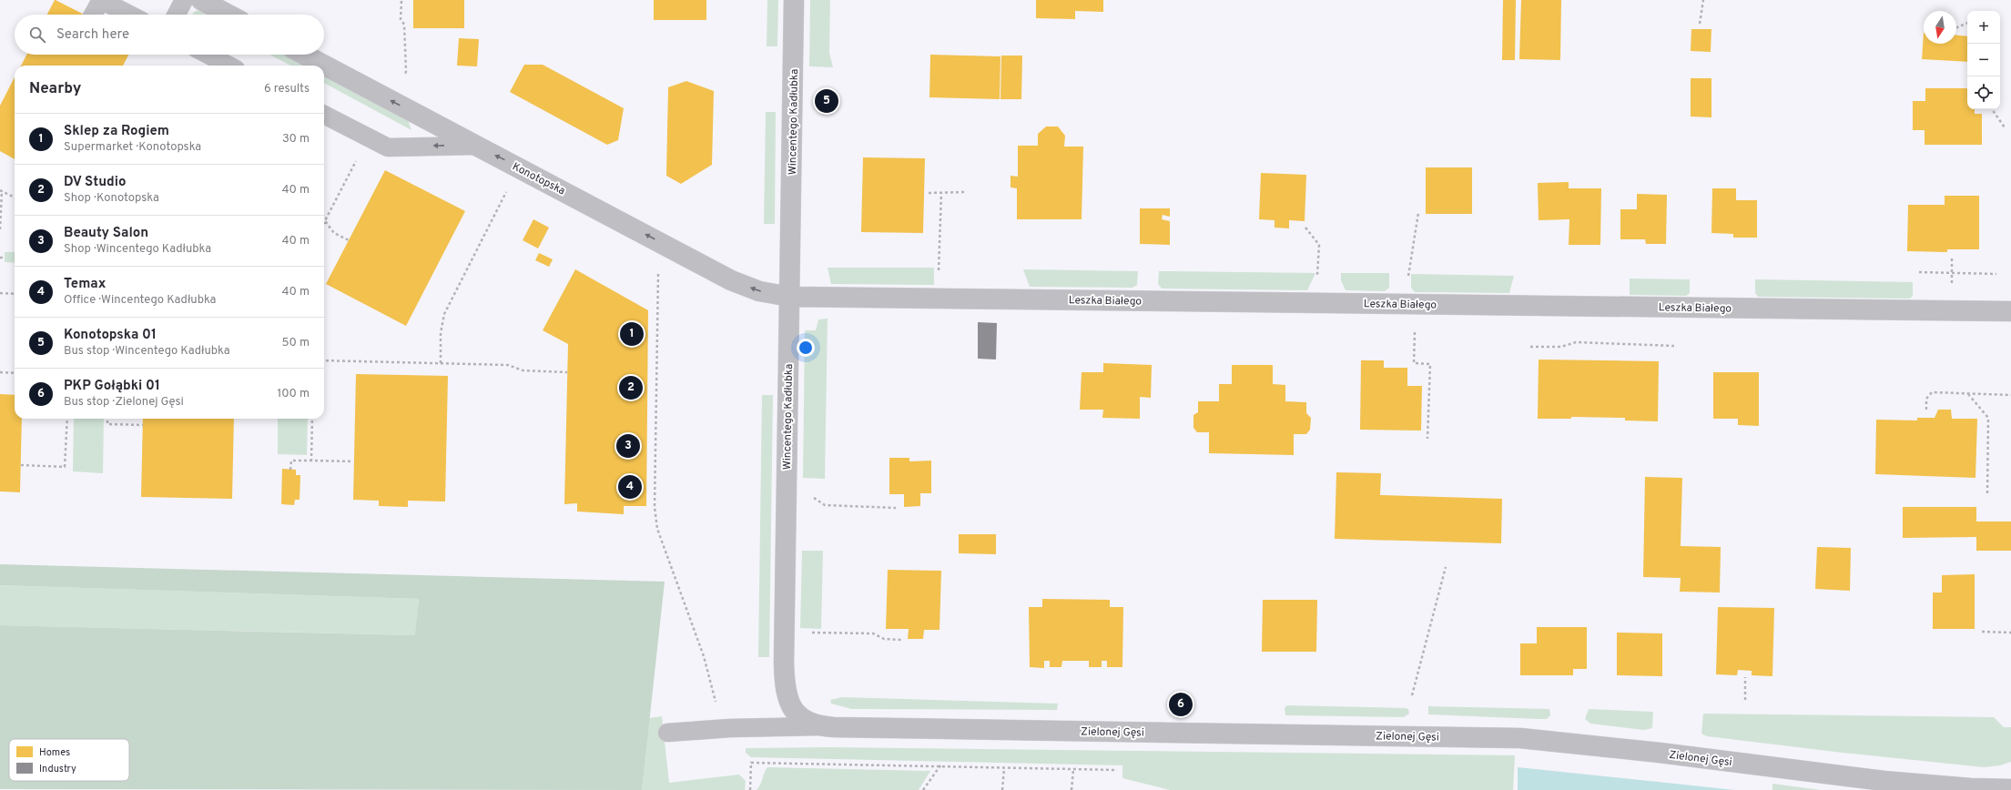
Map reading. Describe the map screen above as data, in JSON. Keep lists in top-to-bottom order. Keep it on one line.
{"streets":{"street":["Wincentego Kadłubka","Konotopska","Leszka Białego","Zielonej Gęsi"]},"crossings":[["Wincentego Kadłubka","Konotopska"],["Wincentego Kadłubka","Leszka Białego"],["Wincentego Kadłubka","Zielonej Gęsi"],["Konotopska","Leszka Białego"]],"one_way":["Konotopska"],"legend":["Homes","Industry"],"north":"bottom","page":{"map_buttons":["+","−"],"search":"Search here","heading":["Nearby","6 results"],"pins":["5","1","2","3","4","6"],"list":[{"mark":"1","name":"Sklep za Rogiem","note":"Supermarket · Konotopska","value":"30 m"},{"mark":"2","name":"DV Studio","note":"Shop · Konotopska","value":"40 m"},{"mark":"3","name":"Beauty Salon","note":"Shop · Wincentego Kadłubka","value":"40 m"},{"mark":"4","name":"Temax","note":"Office · Wincentego Kadłubka","value":"40 m"},{"mark":"5","name":"Konotopska 01","note":"Bus stop · Wincentego Kadłubka","value":"50 m"},{"mark":"6","name":"PKP Gołąbki 01","note":"Bus stop · Zielonej Gęsi","value":"100 m"}]}}
